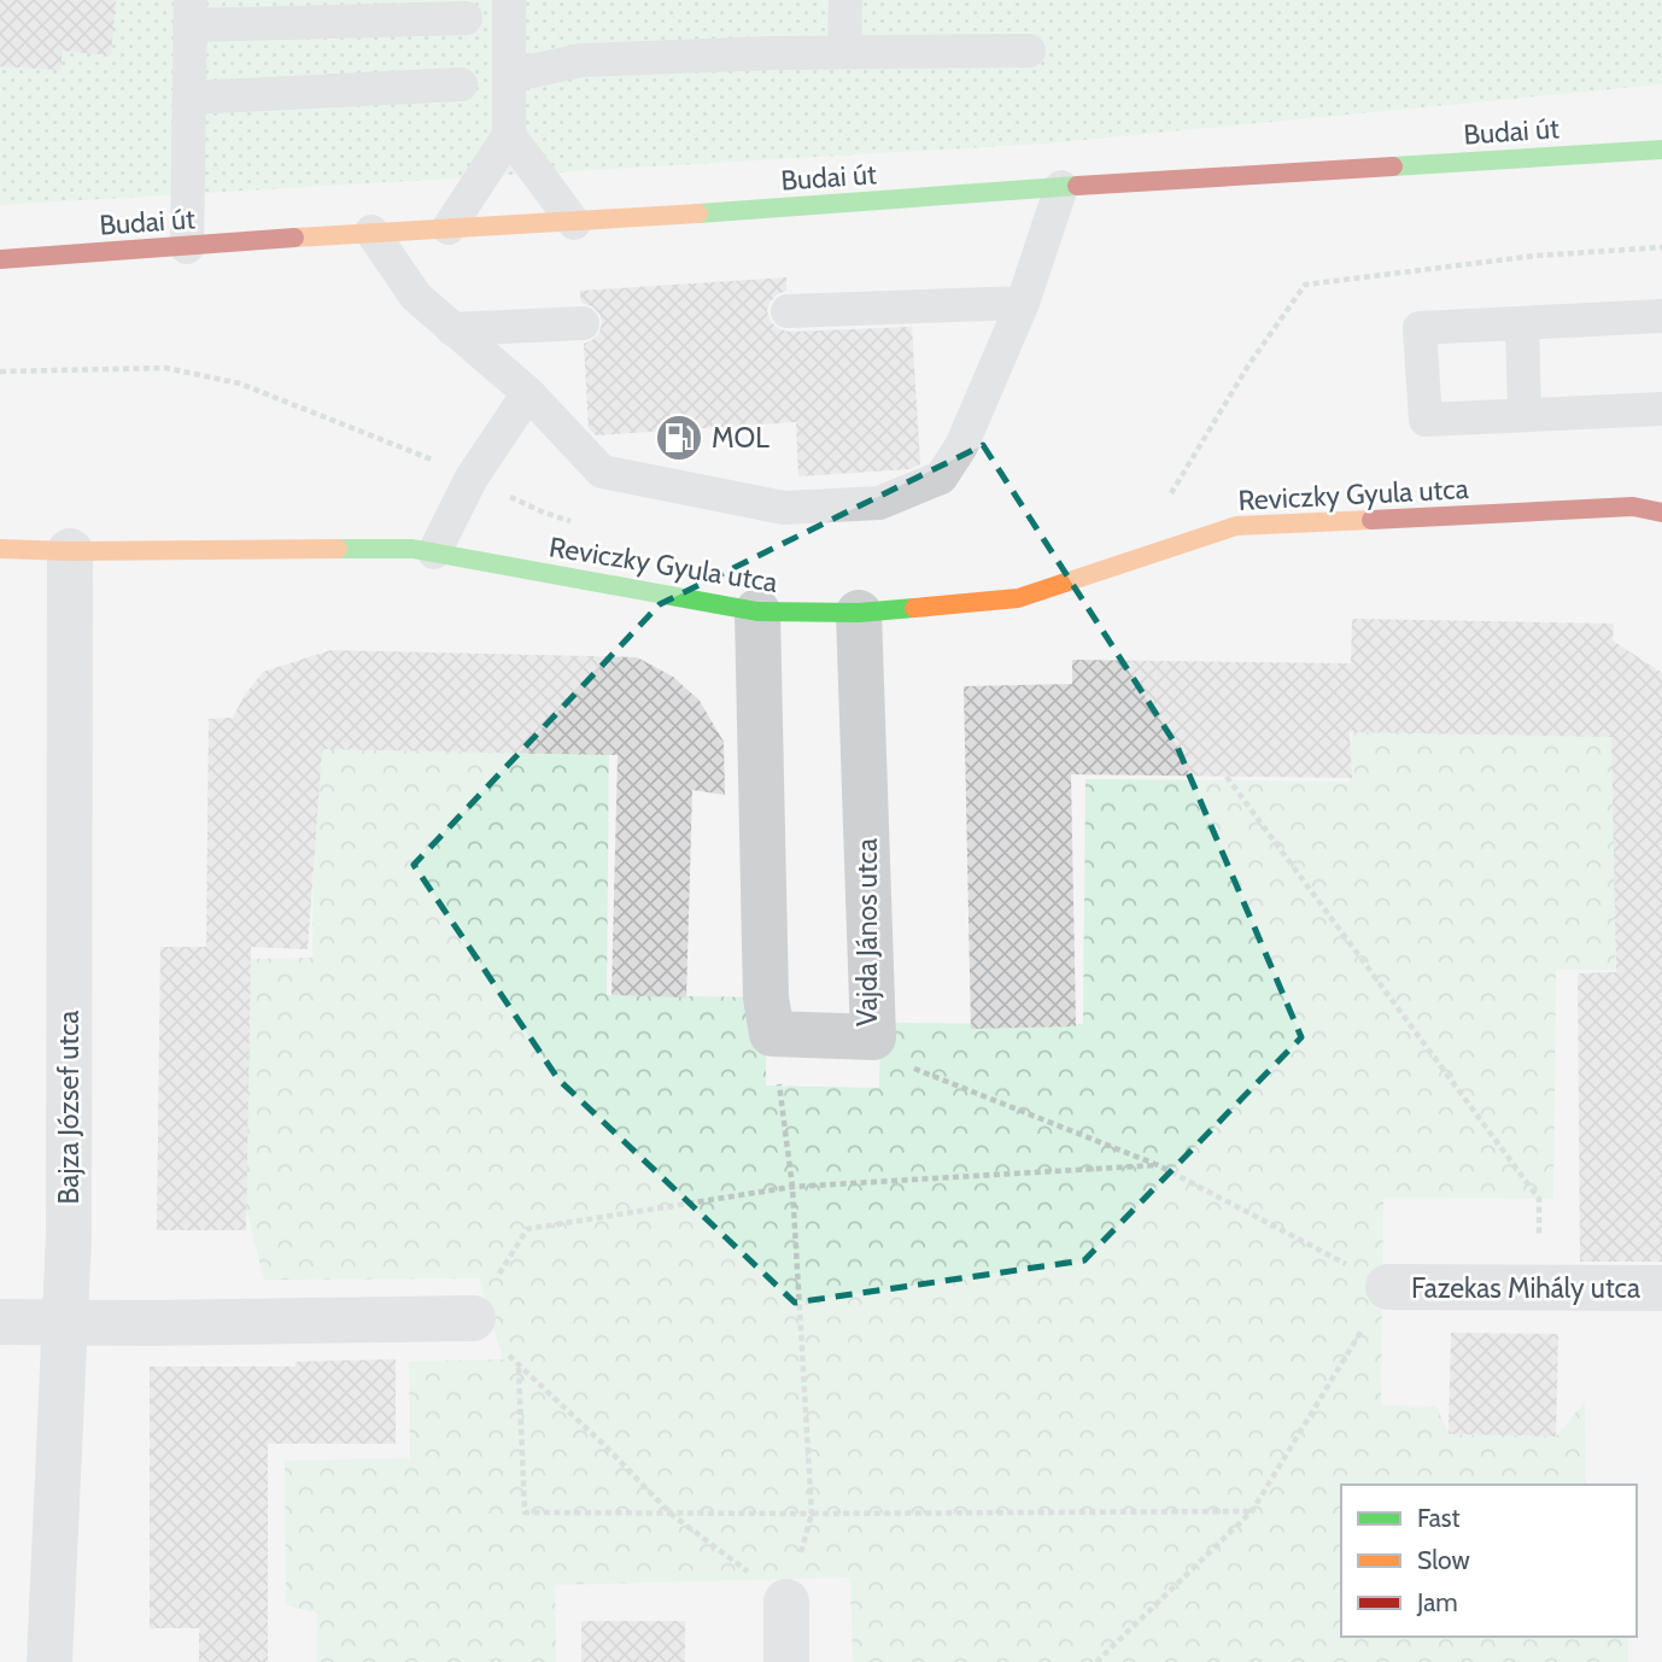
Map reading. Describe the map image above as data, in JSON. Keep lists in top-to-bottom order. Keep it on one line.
{"streets":{"street":["Budai út","Reviczky Gyula utca","Vajda János utca","Bajza József utca","Fazekas Mihály utca"]},"crossings":[["Reviczky Gyula utca","Vajda János utca"],["Reviczky Gyula utca","Bajza József utca"]],"places":{"fuel station":["MOL"]},"legend":["Fast","Slow","Jam"]}
